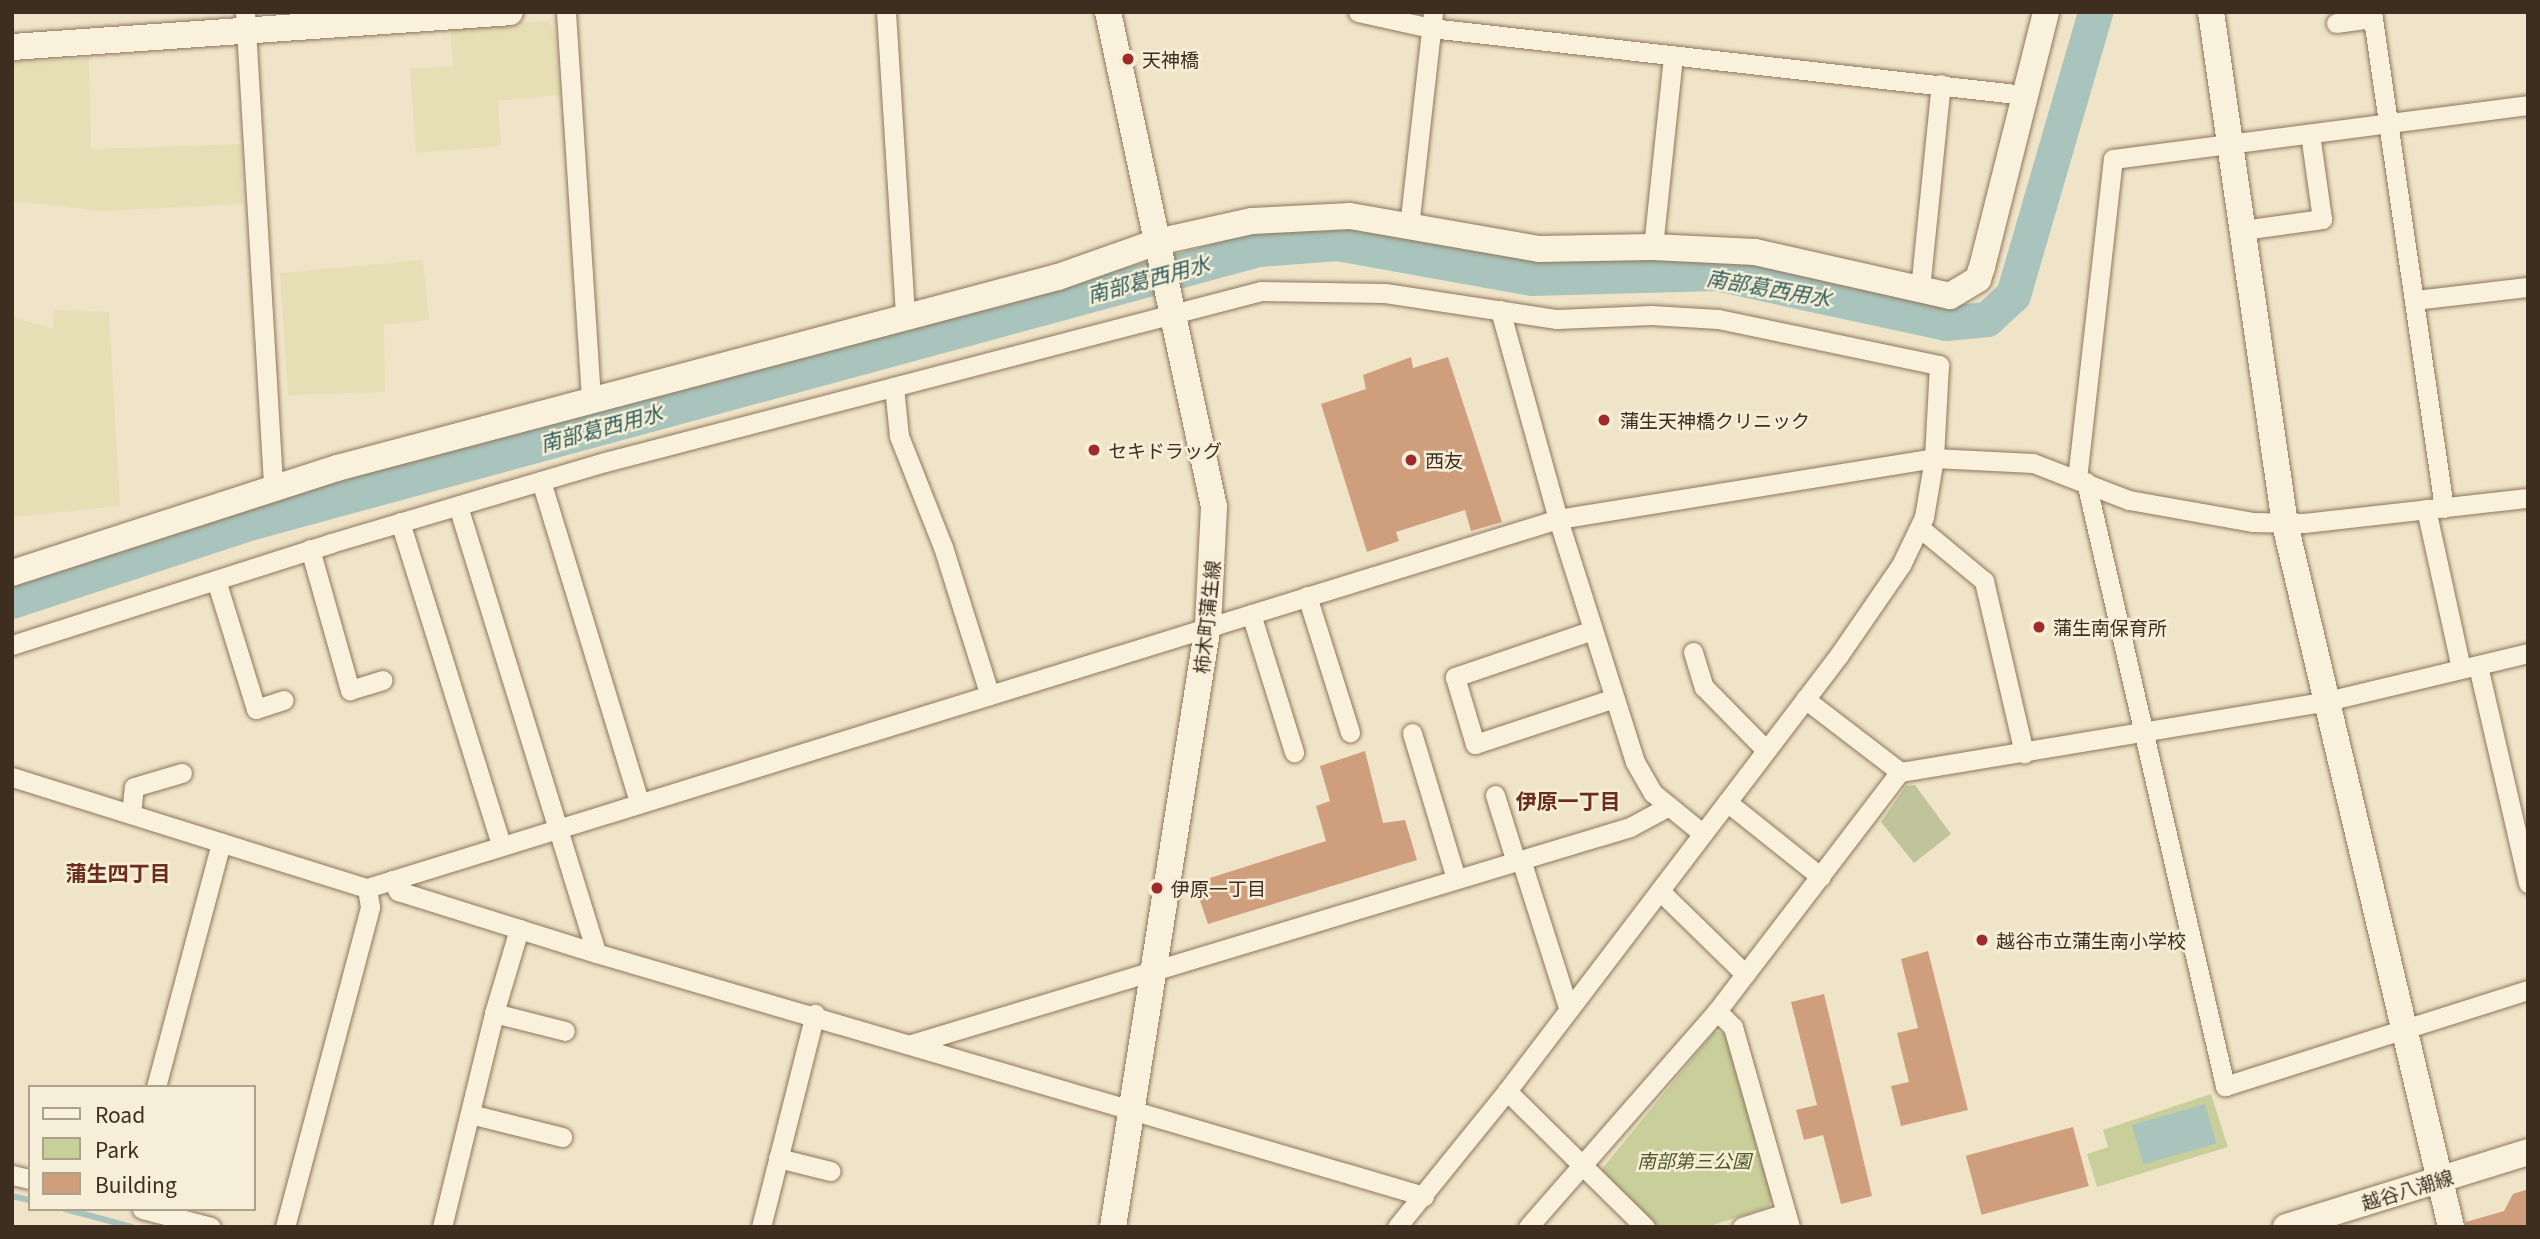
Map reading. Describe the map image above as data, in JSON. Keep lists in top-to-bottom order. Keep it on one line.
{"streets":{"street":["柿木町蒲生線","越谷八潮線"]},"districts":["伊原一丁目","蒲生四丁目"],"water":["南部葛西用水"],"parks":["南部第三公園"],"places":["天神橋","蒲生天神橋クリニック","セキドラッグ","西友","蒲生南保育所","伊原一丁目","越谷市立蒲生南小学校"],"legend":["Road","Park","Building"]}
